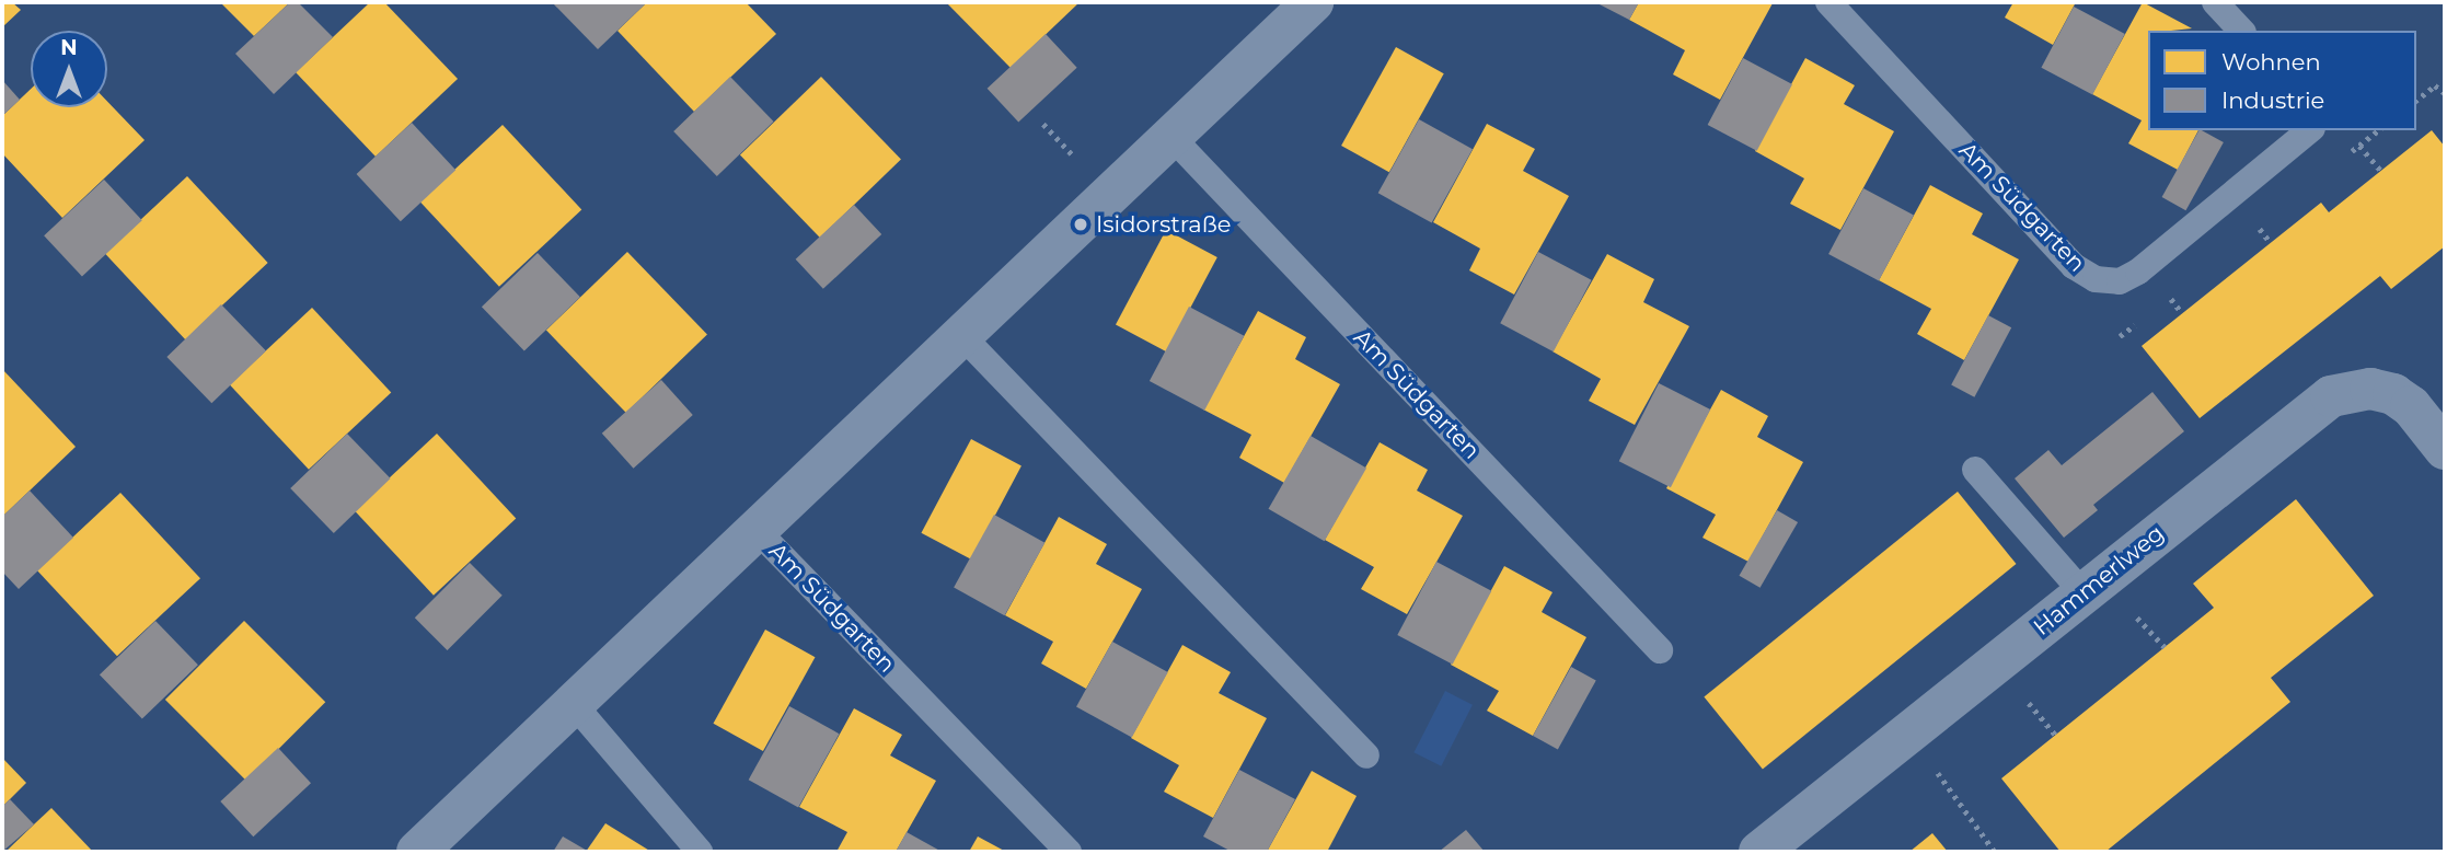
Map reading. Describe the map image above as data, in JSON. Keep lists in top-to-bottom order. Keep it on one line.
{"streets":{"street":["Am Südgarten","Hammerlweg"]},"places":["Isidorstraße"],"legend":["Wohnen","Industrie"],"north":"top"}
